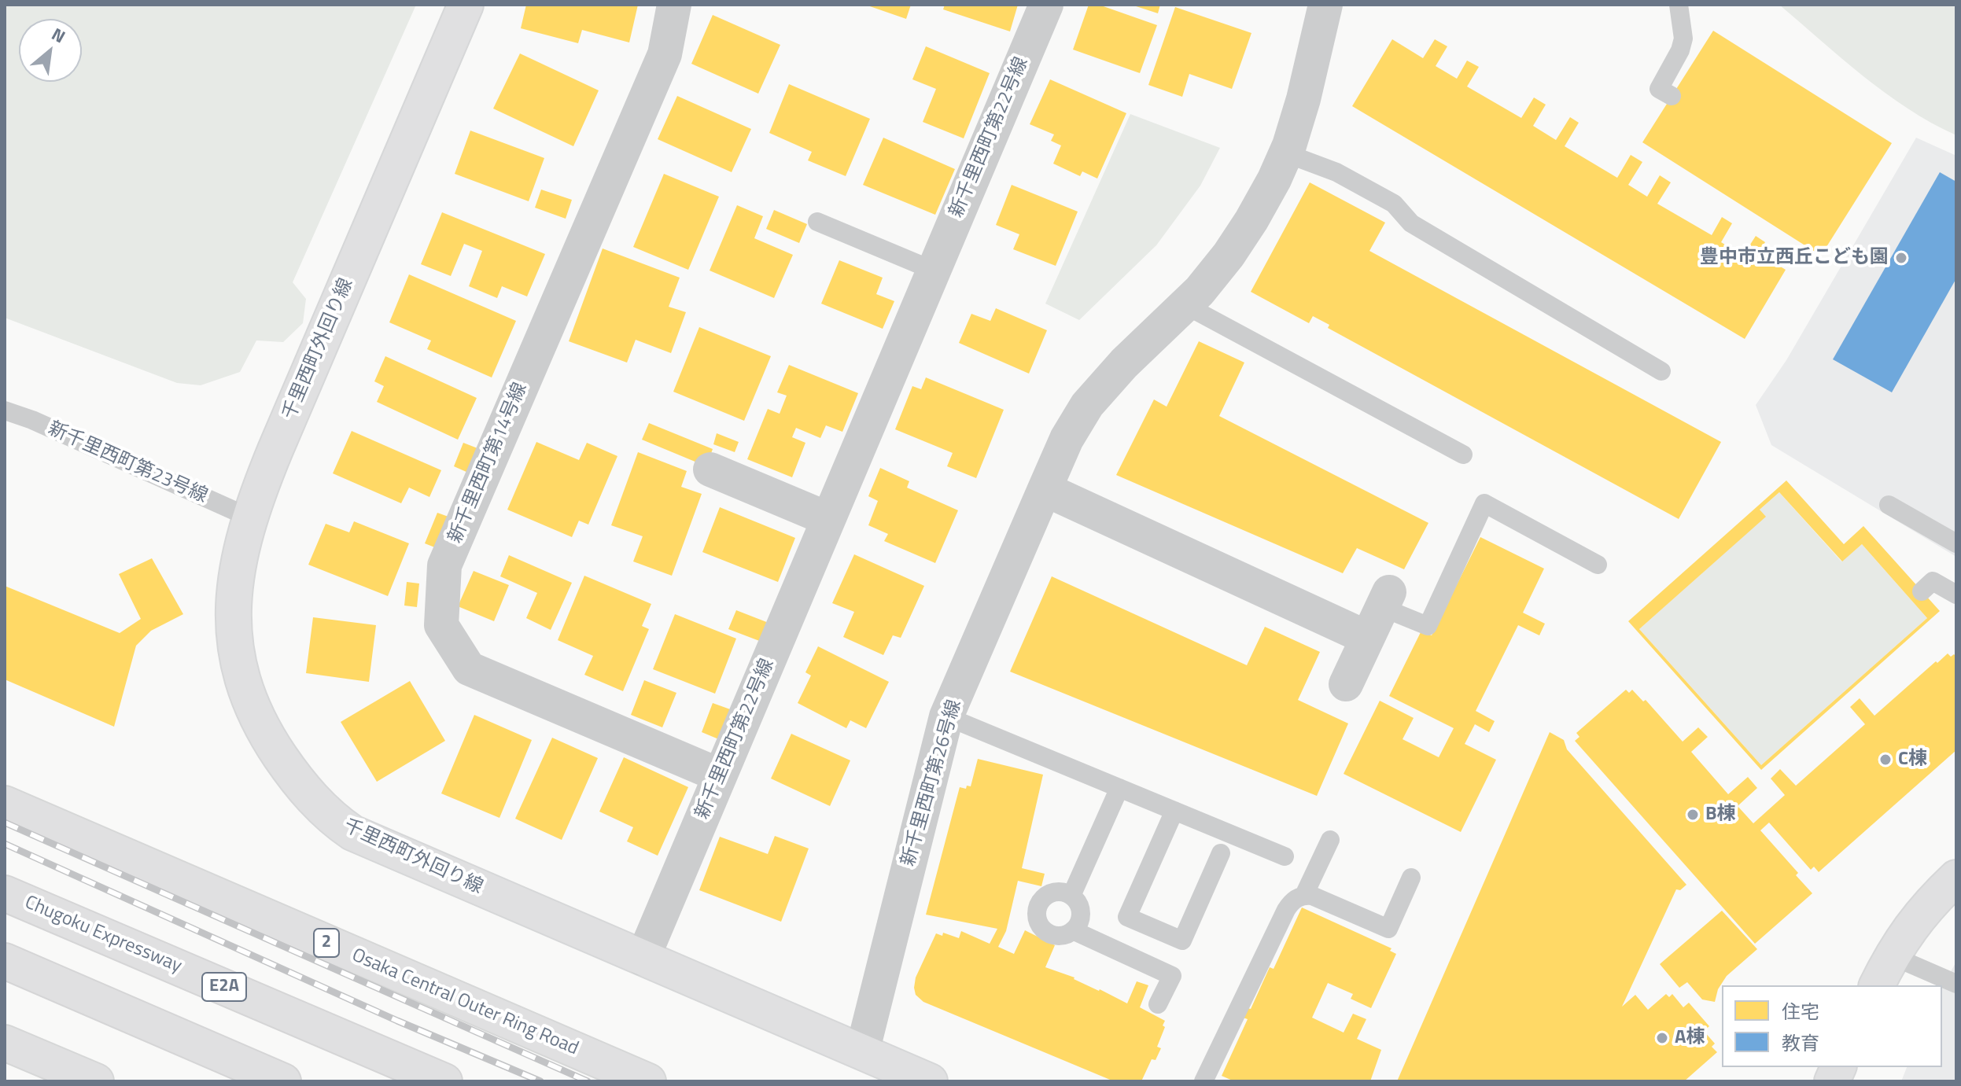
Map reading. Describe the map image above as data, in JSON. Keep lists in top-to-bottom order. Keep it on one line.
{"streets":{"main road":["千里西町外回り線","Chugoku Expressway","2","E2A","Osaka Central Outer Ring Road"],"street":["新千里西町第22号線","新千里西町第14号線","新千里西町第26号線"],"lane":["新千里西町第23号線"]},"crossings":[["新千里西町第22号線","千里西町外回り線"],["新千里西町第22号線","新千里西町第14号線"],["千里西町外回り線","新千里西町第23号線"],["千里西町外回り線","新千里西町第26号線"]],"places":["豊中市立西丘こども園","C棟","B棟","A棟"],"legend":["住宅","教育"],"north":"top right"}
